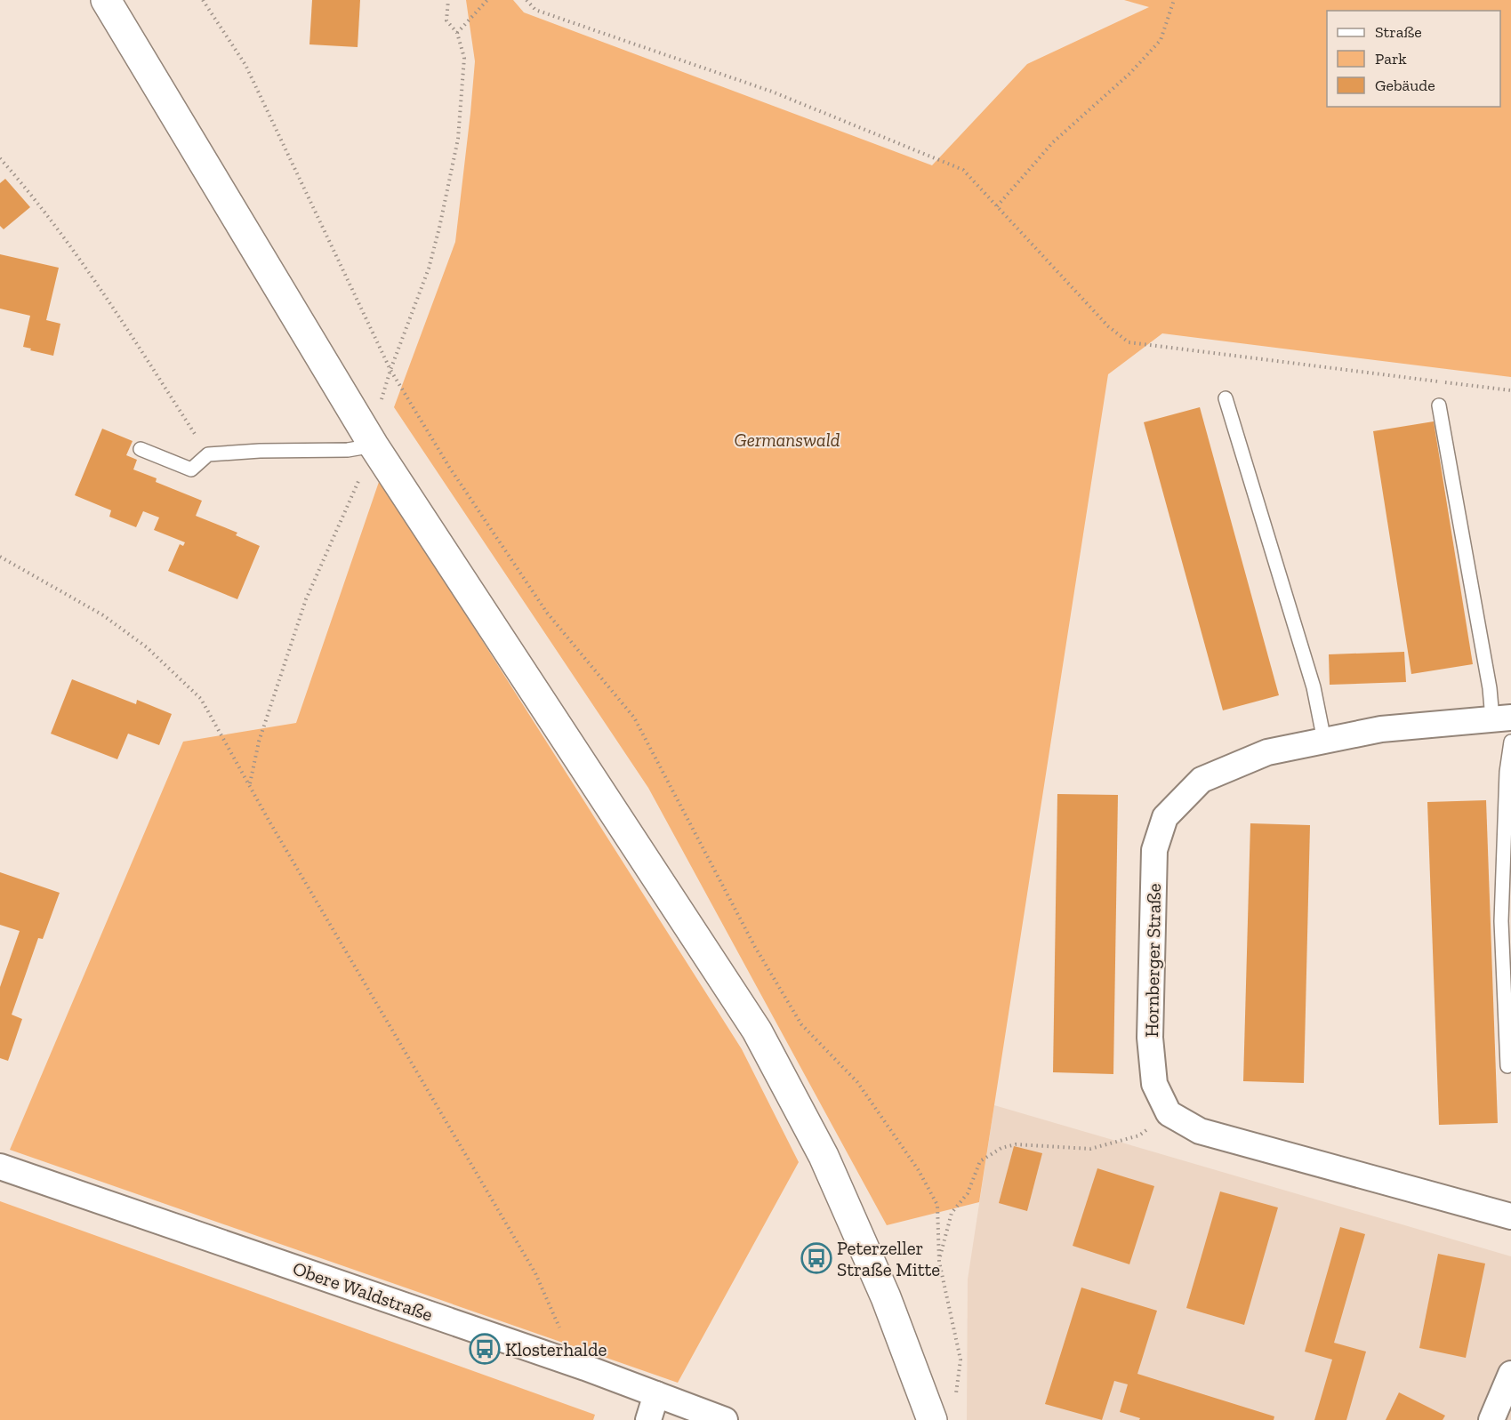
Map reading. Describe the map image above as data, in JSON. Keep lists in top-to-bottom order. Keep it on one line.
{"streets":{"street":["Hornberger Straße","Obere Waldstraße"]},"parks":["Germanswald"],"places":{"bus stop":["Peterzeller Straße Mitte","Klosterhalde"]},"legend":["Straße","Park","Gebäude"]}
